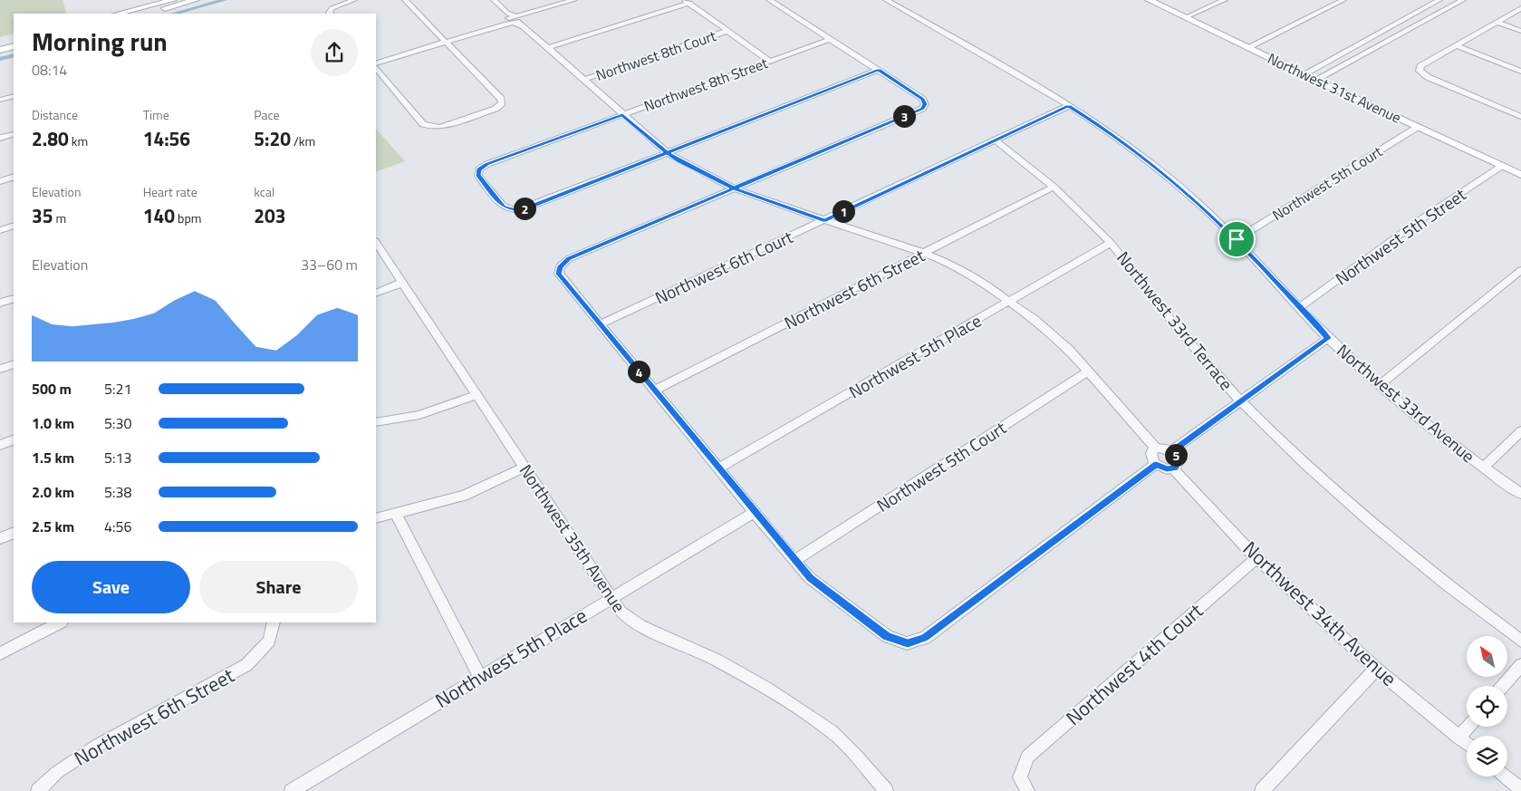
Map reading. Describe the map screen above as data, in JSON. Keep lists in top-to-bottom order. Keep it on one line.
{"streets":{"main road":["Northwest 31st Avenue"],"street":["Northwest 8th Court","Northwest 8th Street","Northwest 5th Court","Northwest 5th Street","Northwest 6th Court","Northwest 6th Street","Northwest 33rd Terrace","Northwest 5th Place","Northwest 33rd Avenue","Northwest 35th Avenue","Northwest 34th Avenue","Northwest 4th Court"]},"crossings":[["Northwest 31st Avenue","Northwest 5th Court"],["Northwest 31st Avenue","Northwest 5th Street"],["Northwest 5th Court","Northwest 33rd Avenue"],["Northwest 5th Street","Northwest 33rd Avenue"],["Northwest 6th Court","Northwest 33rd Terrace"],["Northwest 6th Court","Northwest 33rd Avenue"],["Northwest 6th Street","Northwest 33rd Terrace"],["Northwest 33rd Terrace","Northwest 5th Place"],["Northwest 5th Place","Northwest 35th Avenue"],["Northwest 34th Avenue","Northwest 4th Court"]],"north":"top left","page":{"heading":["Morning run","08:14"],"stats":[["Distance","2.80 km"],["Time","14:56"],["Pace","5:20 /km"],["Elevation","35 m"],["Heart rate","140 bpm"],["kcal","203"]],"pins":["3","2","1","4","5"],"chart":["Elevation","33–60 m"],"list":[{"name":"500 m","note":"5:21"},{"name":"1.0 km","note":"5:30"},{"name":"1.5 km","note":"5:13"},{"name":"2.0 km","note":"5:38"},{"name":"2.5 km","note":"4:56"}],"buttons":["Save","Share"]}}
